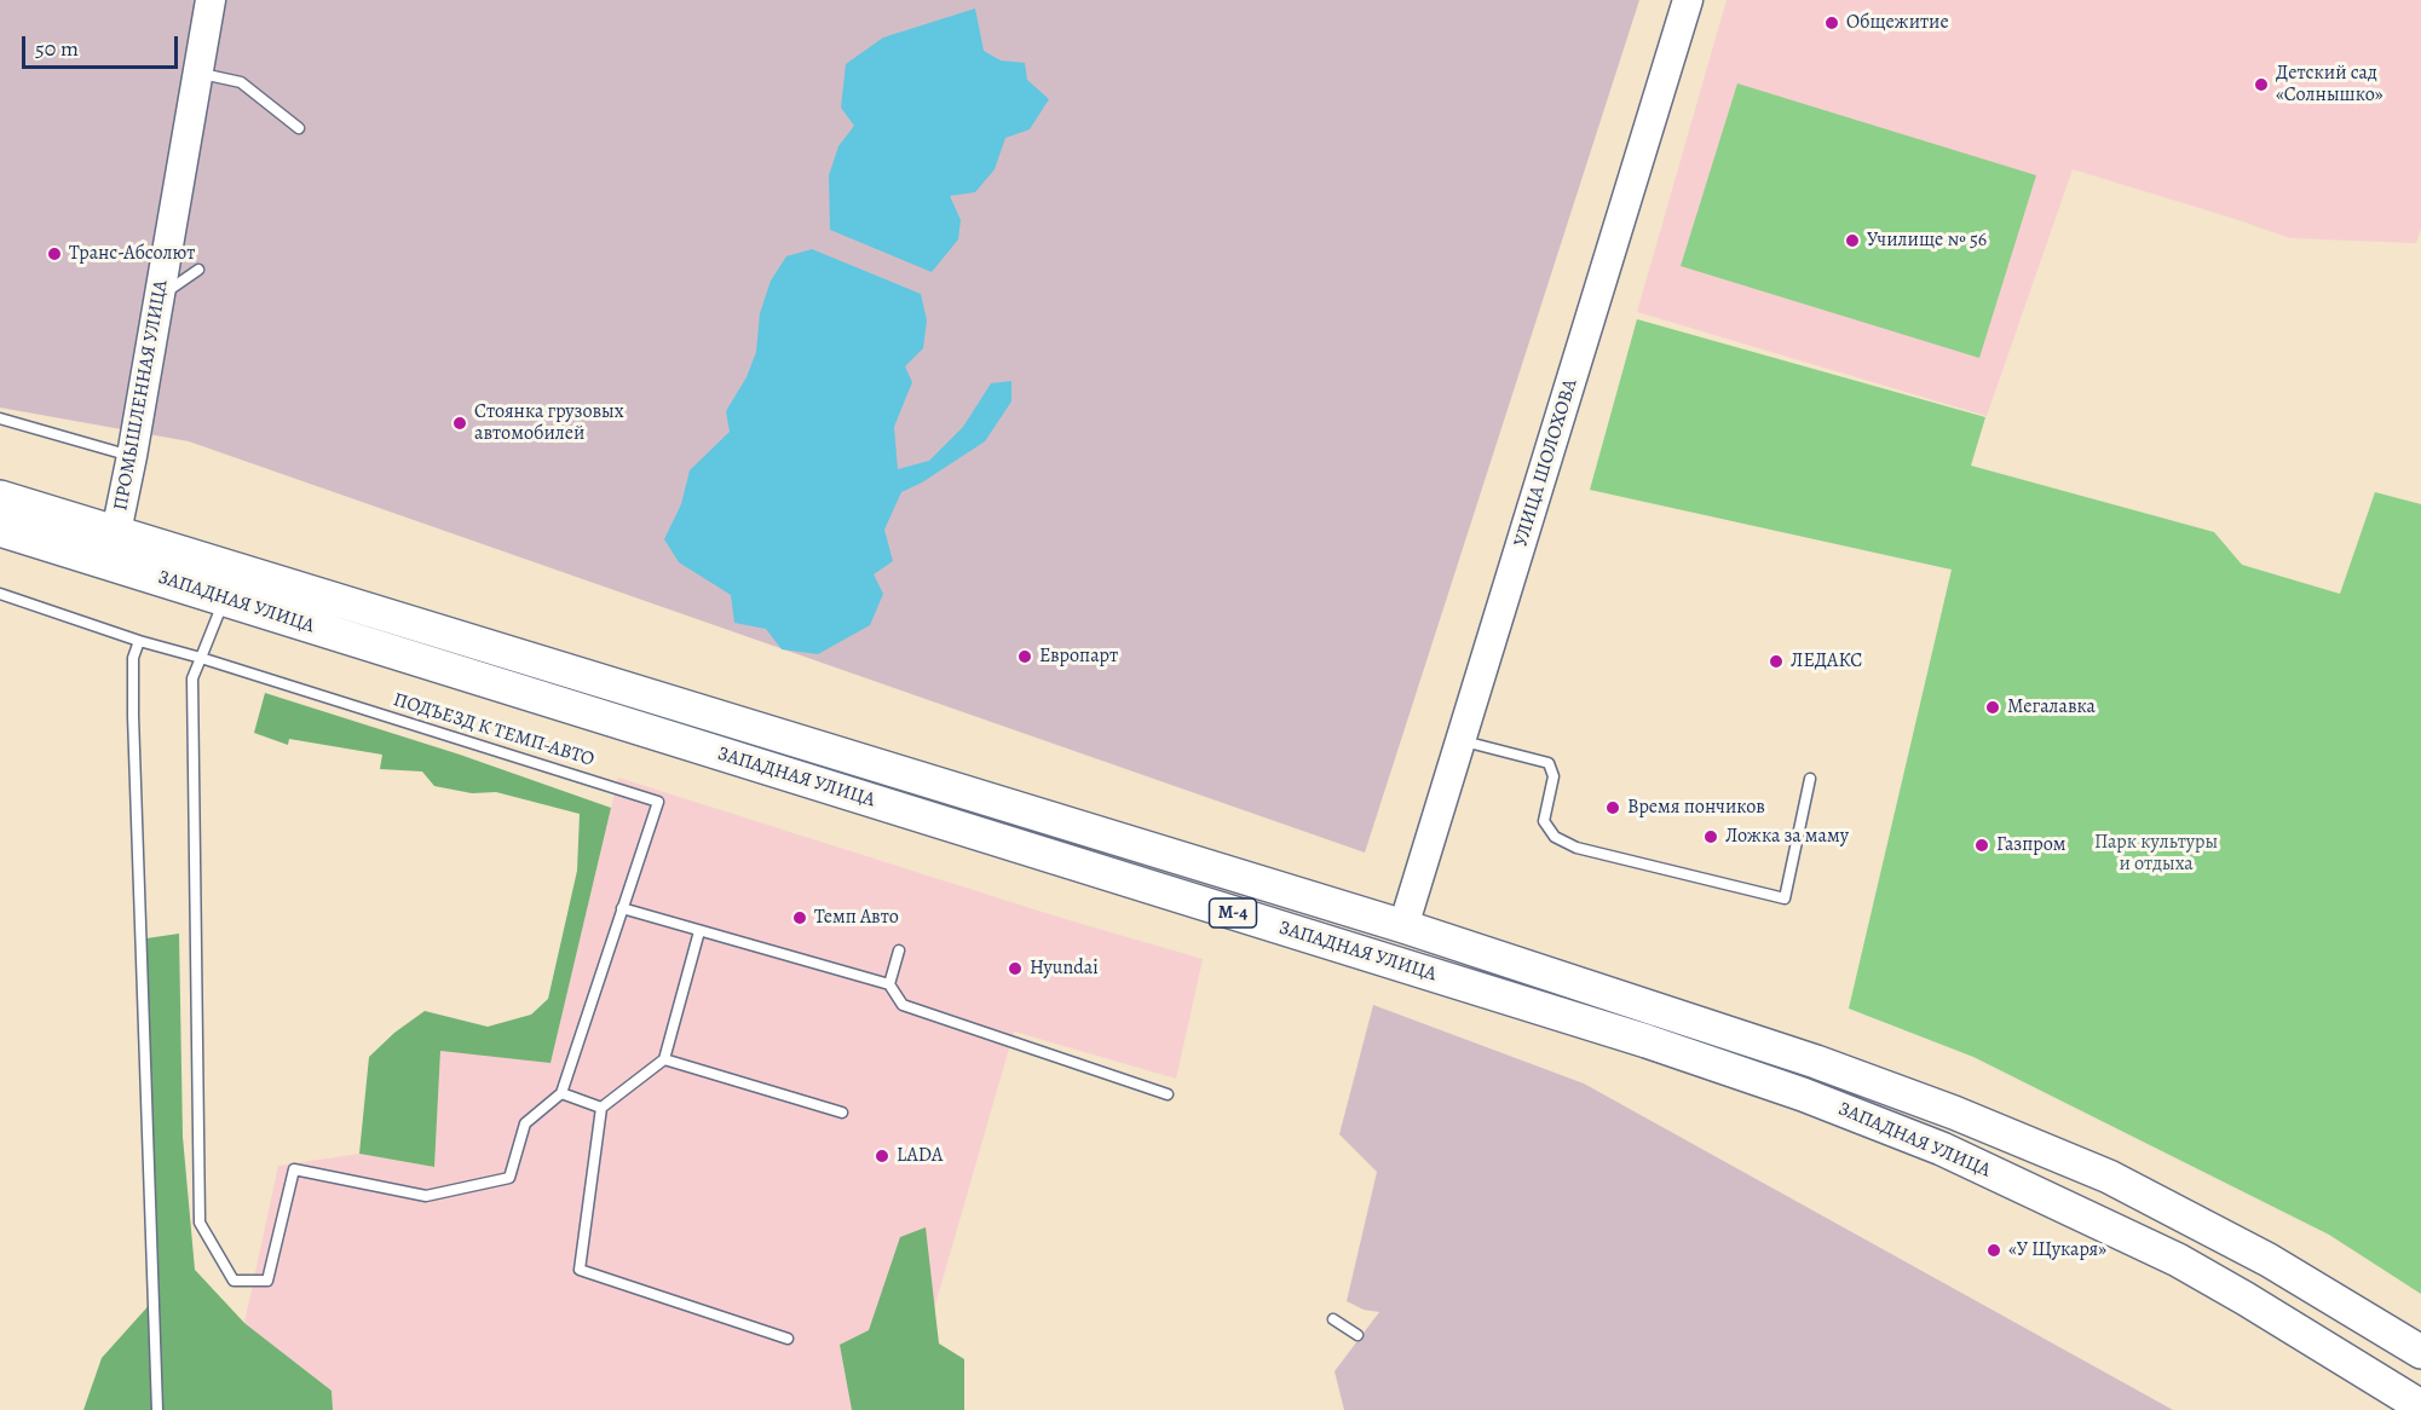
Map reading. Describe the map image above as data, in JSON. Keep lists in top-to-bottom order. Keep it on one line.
{"streets":{"main road":["ЗАПАДНАЯ УЛИЦА","М-4"],"street":["ПРОМЫШЛЕННАЯ УЛИЦА","УЛИЦА ШОЛОХОВА"],"lane":["ПОДЪЕЗД К ТЕМП-АВТО"]},"crossings":[["ПРОМЫШЛЕННАЯ УЛИЦА","ЗАПАДНАЯ УЛИЦА"],["УЛИЦА ШОЛОХОВА","ЗАПАДНАЯ УЛИЦА"]],"parks":["Парк культуры и отдыха"],"places":["Общежитие","Детский сад «Солнышко»","Училище № 56","Транс-Абсолют","Стоянка грузовых автомобилей","Европарт","ЛЕДАКС","Мегалавка","Время пончиков","Ложка за маму","Газпром","Темп Авто","Hyundai","LADA","«У Щукаря»"],"scale_bar":"50 m"}
